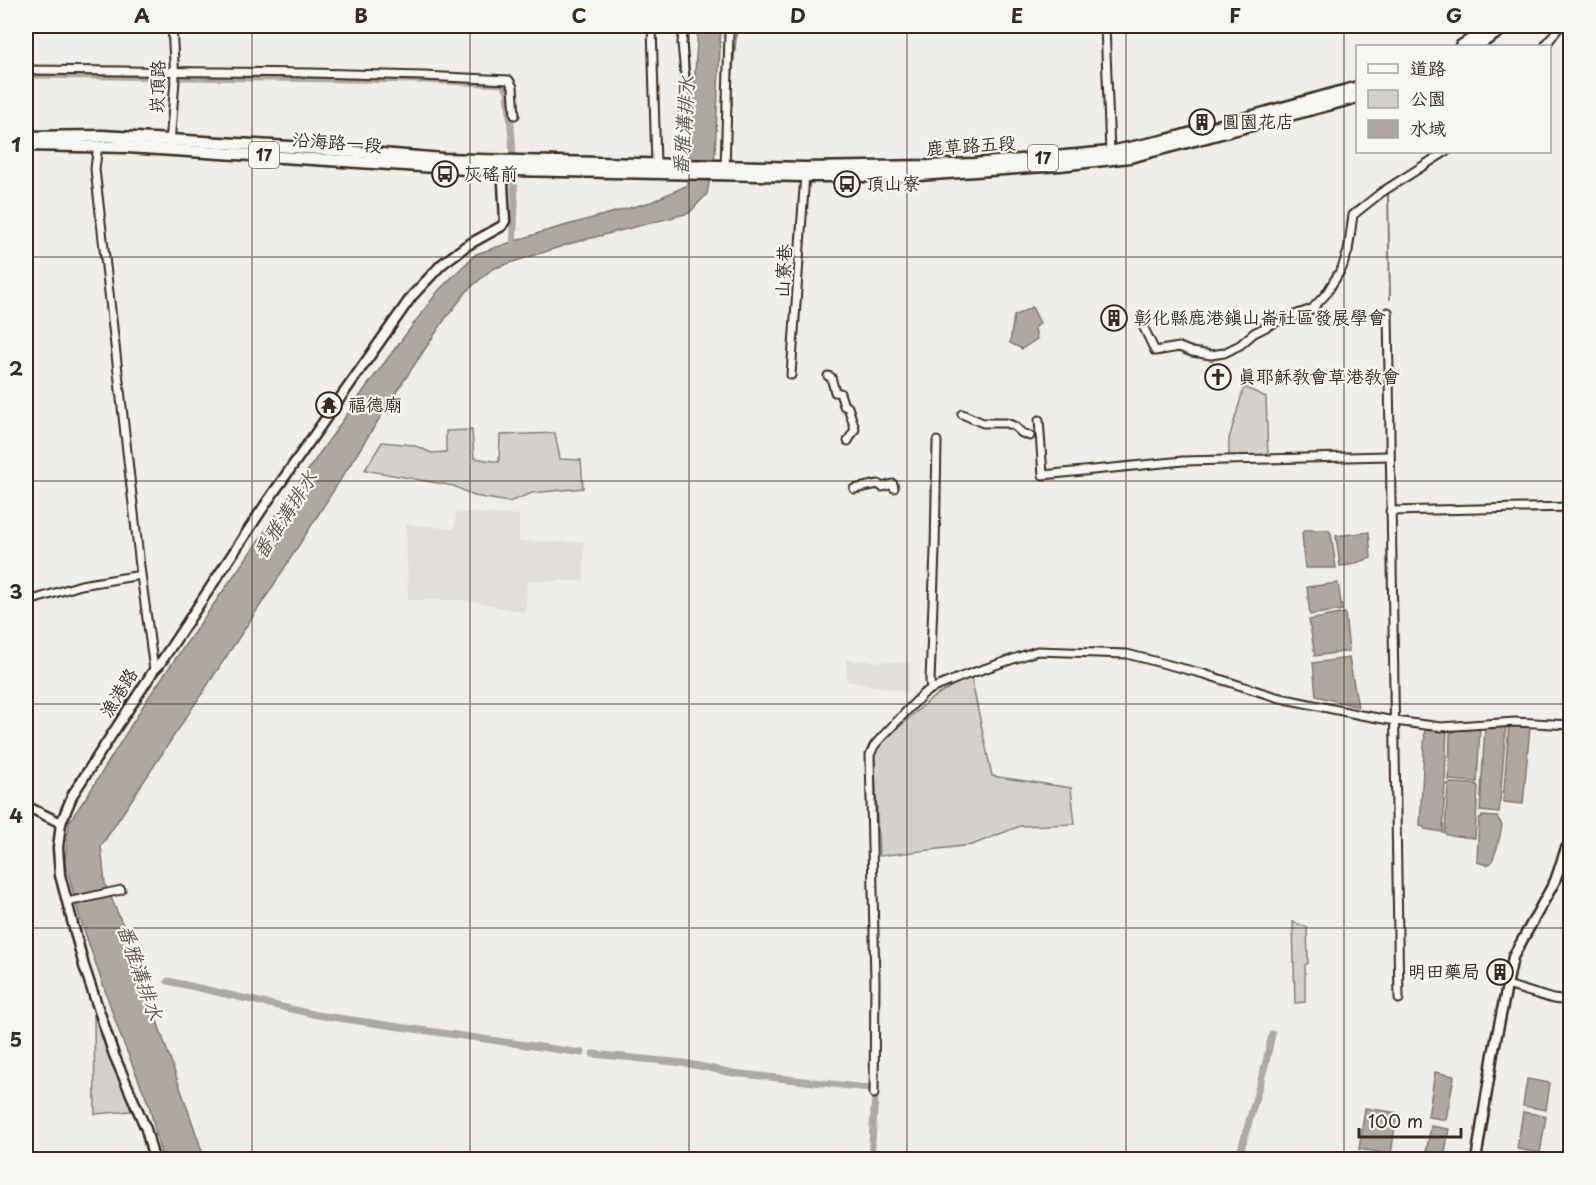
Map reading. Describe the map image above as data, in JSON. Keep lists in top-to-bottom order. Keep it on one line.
{"streets":{"main road":["沿海路一段","鹿草路五段","17"],"street":["崁頂路","山寮巷","漁港路"]},"crossings":[["崁頂路","沿海路一段"],["沿海路一段","17"],["沿海路一段","漁港路"],["鹿草路五段","17"],["鹿草路五段","山寮巷"],["17","漁港路"]],"water":["番雅溝排水"],"places":{"building":["圓園花店","彰化縣鹿港鎮山崙社區發展學會","明田藥局"],"bus stop":["灰磘前","頂山寮"],"church":["真耶穌教會草港教會"],"temple":["福德廟"]},"legend":["道路","公園","水域"],"scale_bar":"100 m","grid":{"columns":["A","B","C","D","E","F","G"],"rows":["1","2","3","4","5"]}}
